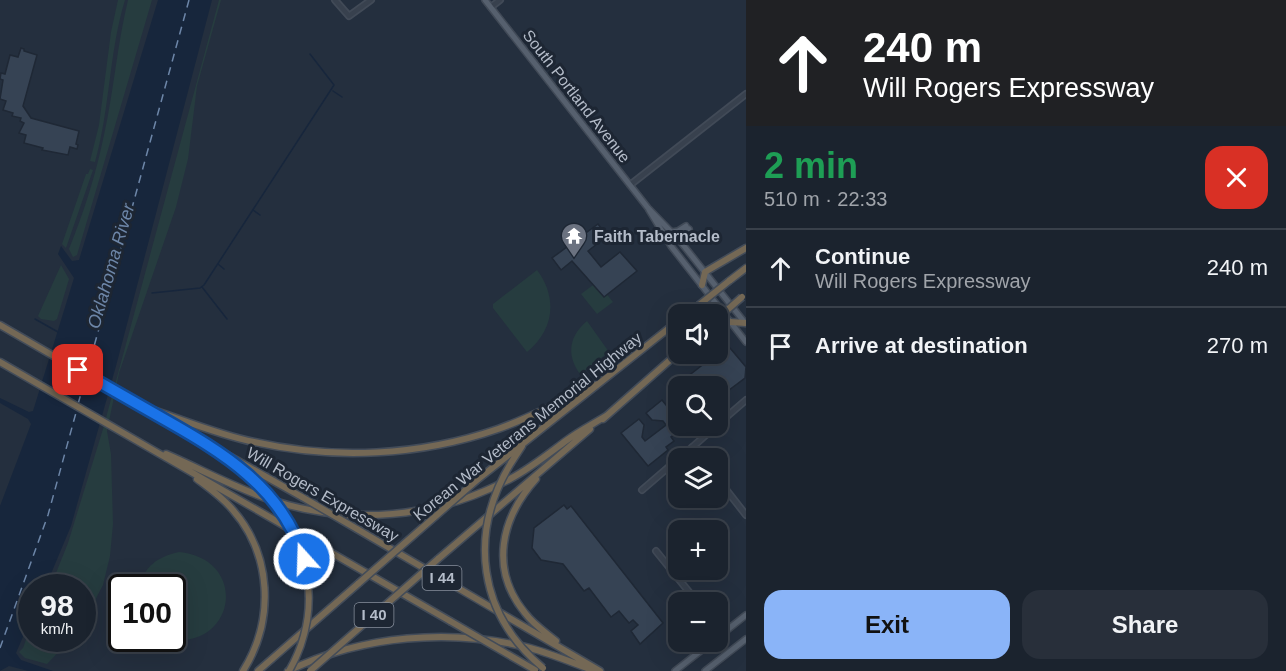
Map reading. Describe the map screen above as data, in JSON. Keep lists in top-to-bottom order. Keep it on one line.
{"streets":{"highway":["Korean War Veterans Memorial Highway","Will Rogers Expressway","I 44","I 40"],"main road":["South Portland Avenue"]},"water":["Oklahoma River"],"places":{"temple":["Faith Tabernacle"]},"page":{"turn":["240 m","Will Rogers Expressway"],"heading":["2 min","510 m · 22:33"],"list":[{"name":"Continue","note":"Will Rogers Expressway","value":"240 m"},{"name":"Arrive at destination","value":"270 m"}],"map_buttons":["+","−"],"speed":"98 km/h","limit":"100","buttons":["Exit","Share"]}}
